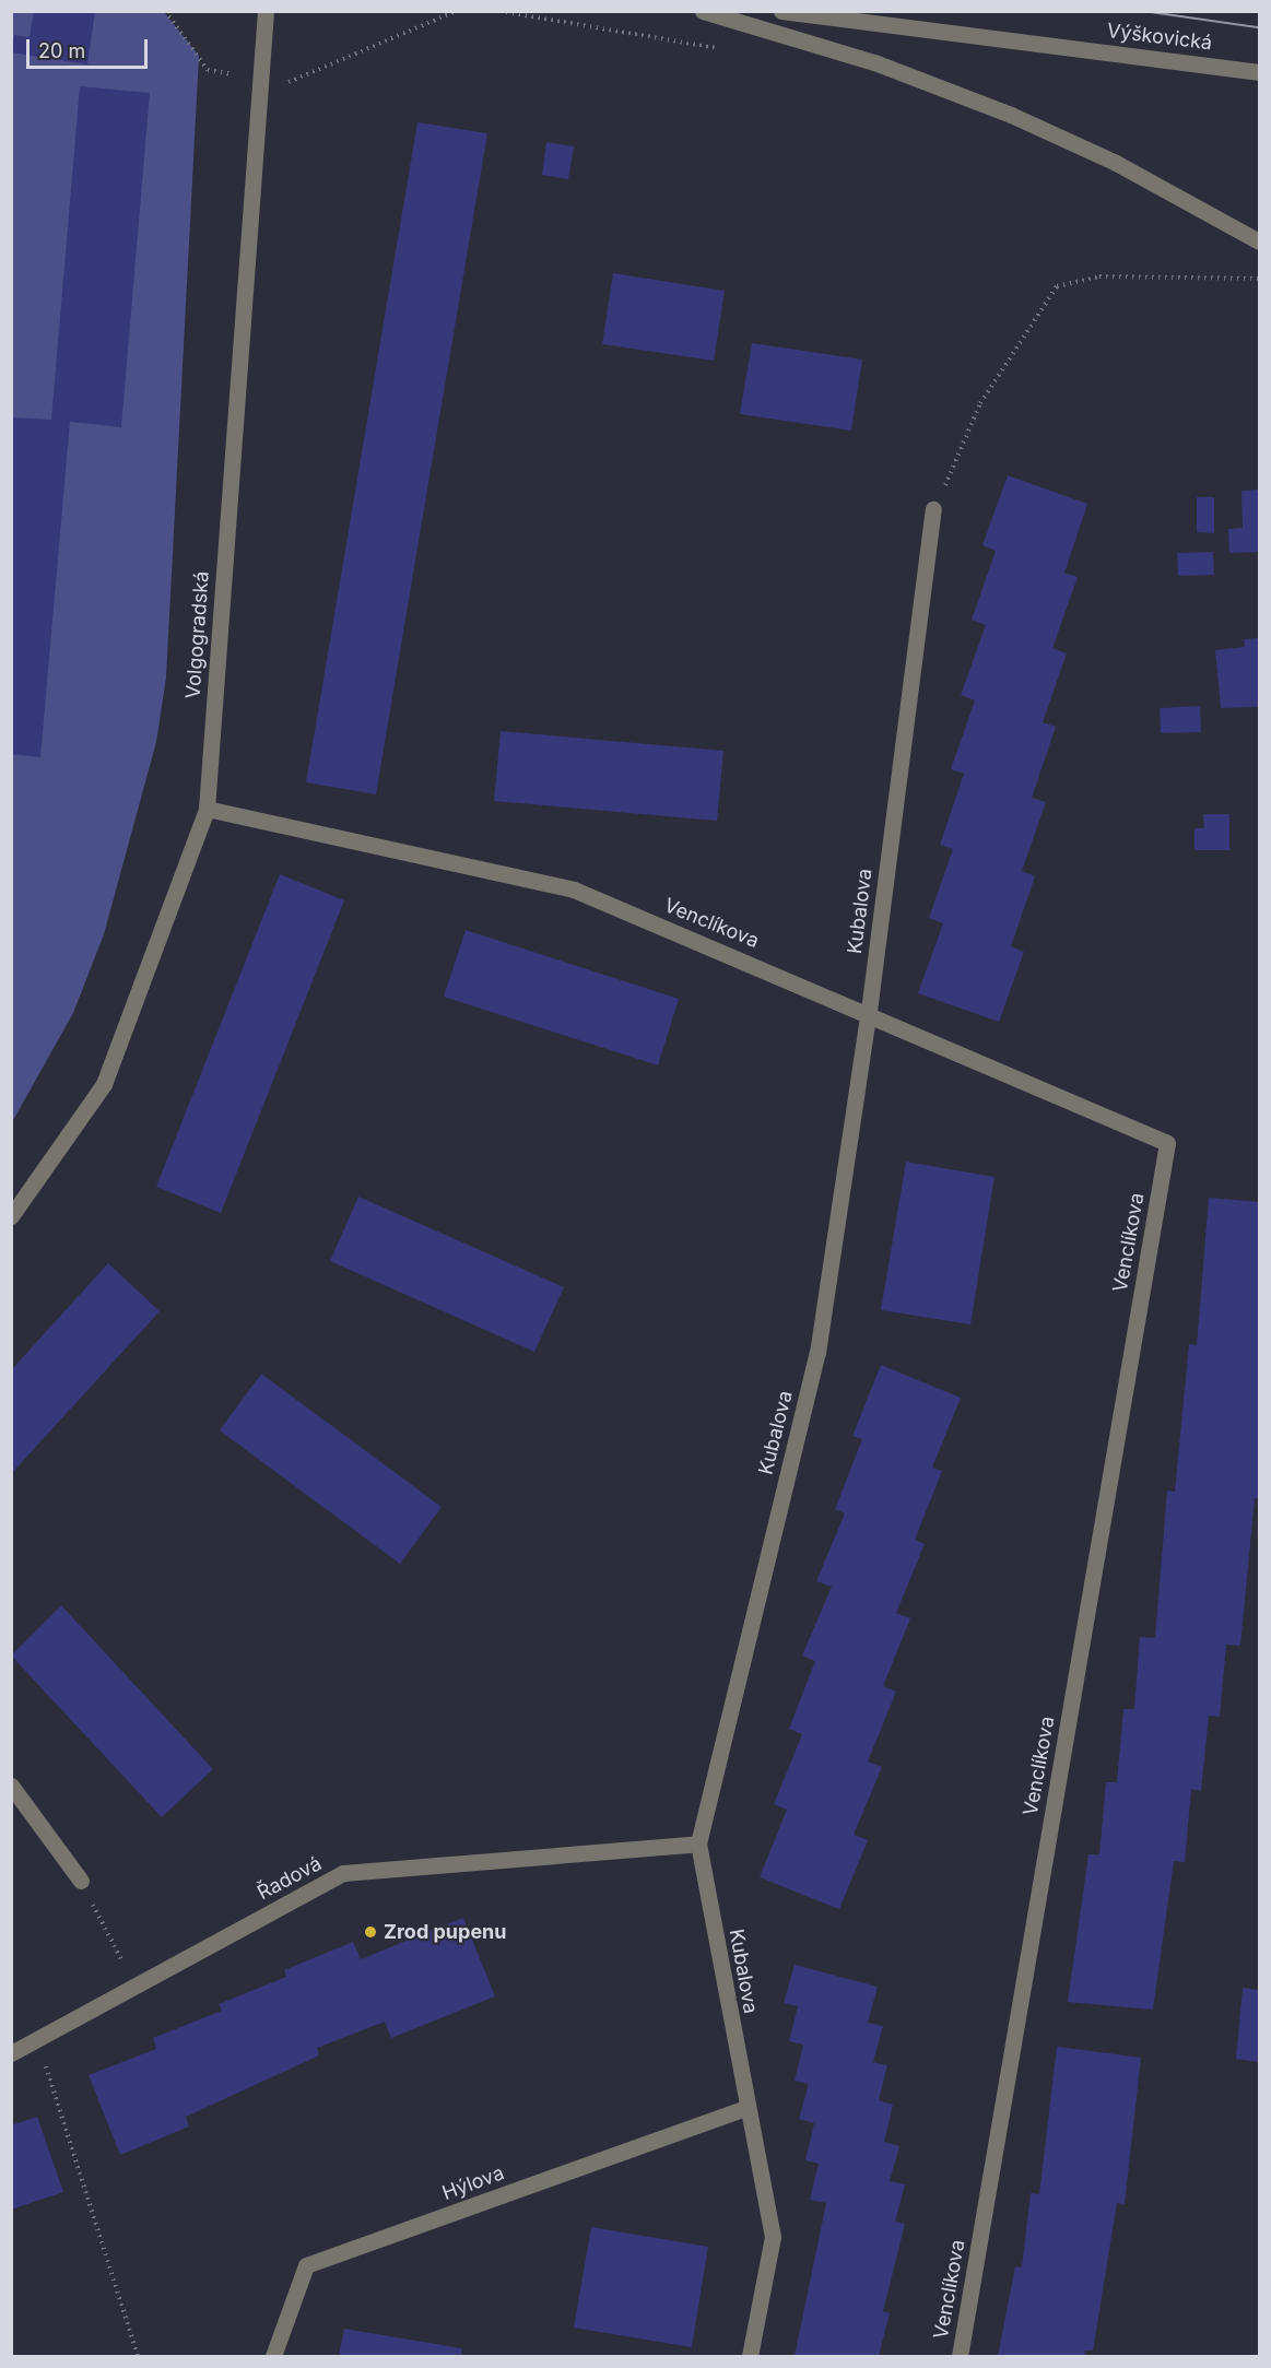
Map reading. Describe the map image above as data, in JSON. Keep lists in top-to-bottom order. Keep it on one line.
{"streets":{"street":["Výškovická","Volgogradská","Kubalova","Venclíkova","Řadová","Hýlova"]},"crossings":[["Volgogradská","Venclíkova"],["Kubalova","Venclíkova"],["Kubalova","Řadová"],["Kubalova","Hýlova"]],"places":["Zrod pupenu"],"scale_bar":"20 m"}
